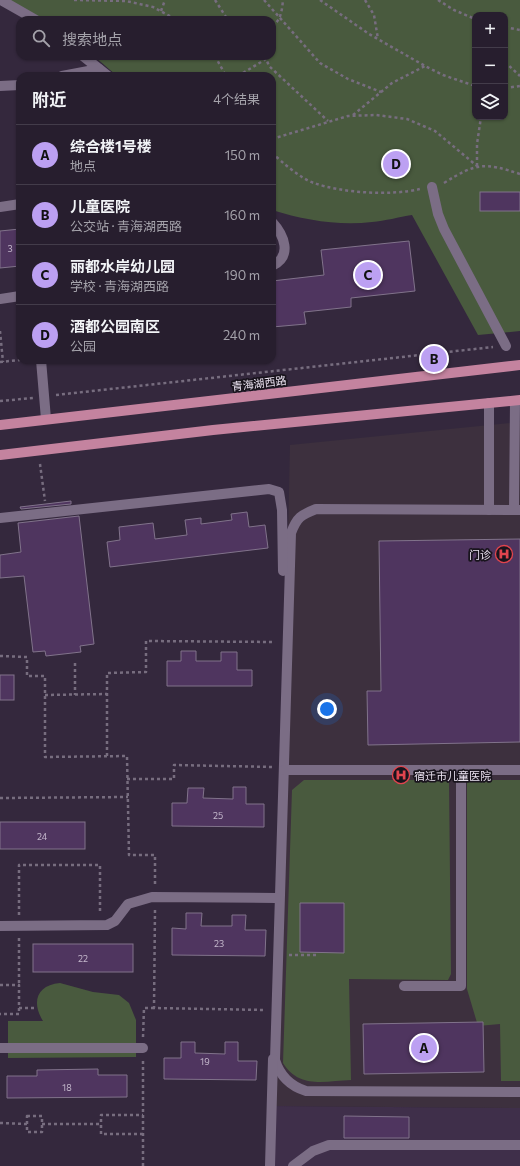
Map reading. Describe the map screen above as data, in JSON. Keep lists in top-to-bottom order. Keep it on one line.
{"streets":{"main road":["青海湖西路"]},"places":{"hospital":["门诊","宿迁市儿童医院"]},"house_numbers":["3","25","24","23","22","19","18"],"page":{"map_buttons":["+","−"],"search":"搜索地点","heading":["附近","4个结果"],"list":[{"mark":"A","name":"综合楼1号楼","note":"地点","value":"150 m"},{"mark":"B","name":"儿童医院","note":"公交站 · 青海湖西路","value":"160 m"},{"mark":"C","name":"丽都水岸幼儿园","note":"学校 · 青海湖西路","value":"190 m"},{"mark":"D","name":"酒都公园南区","note":"公园","value":"240 m"}],"pins":["D","C","B","A"]}}
